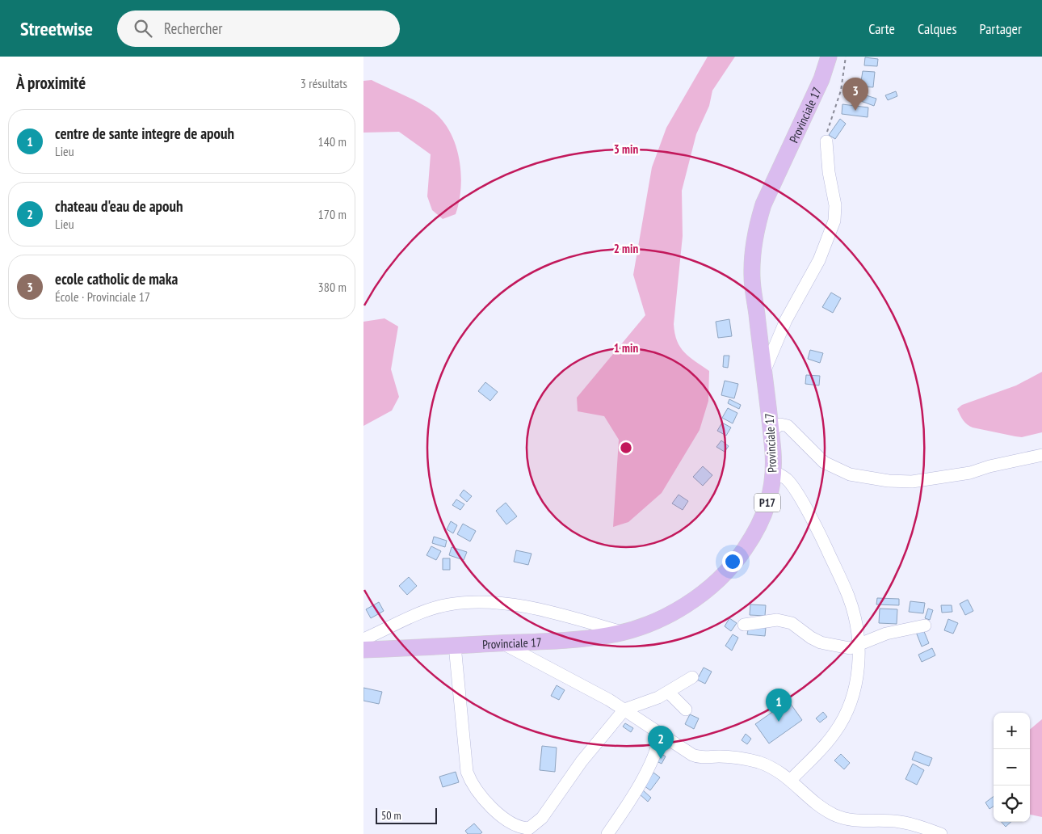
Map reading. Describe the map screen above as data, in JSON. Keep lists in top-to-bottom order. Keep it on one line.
{"streets":{"main road":["Provinciale 17","P17"]},"scale_bar":"50 m","page":{"header":"Streetwise","search":"Rechercher","nav":["Carte","Calques","Partager"],"heading":["À proximité","3 résultats"],"pins":["3","1","2"],"list":[{"mark":"1","name":"centre de sante integre de apouh","note":"Lieu","value":"140 m"},{"mark":"2","name":"chateau d'eau de apouh","note":"Lieu","value":"170 m"},{"mark":"3","name":"ecole catholic de maka","note":"École · Provinciale 17","value":"380 m"}],"map_buttons":["+","−"],"scale":"50 m"},"rings":["3 min","2 min","1 min"]}
